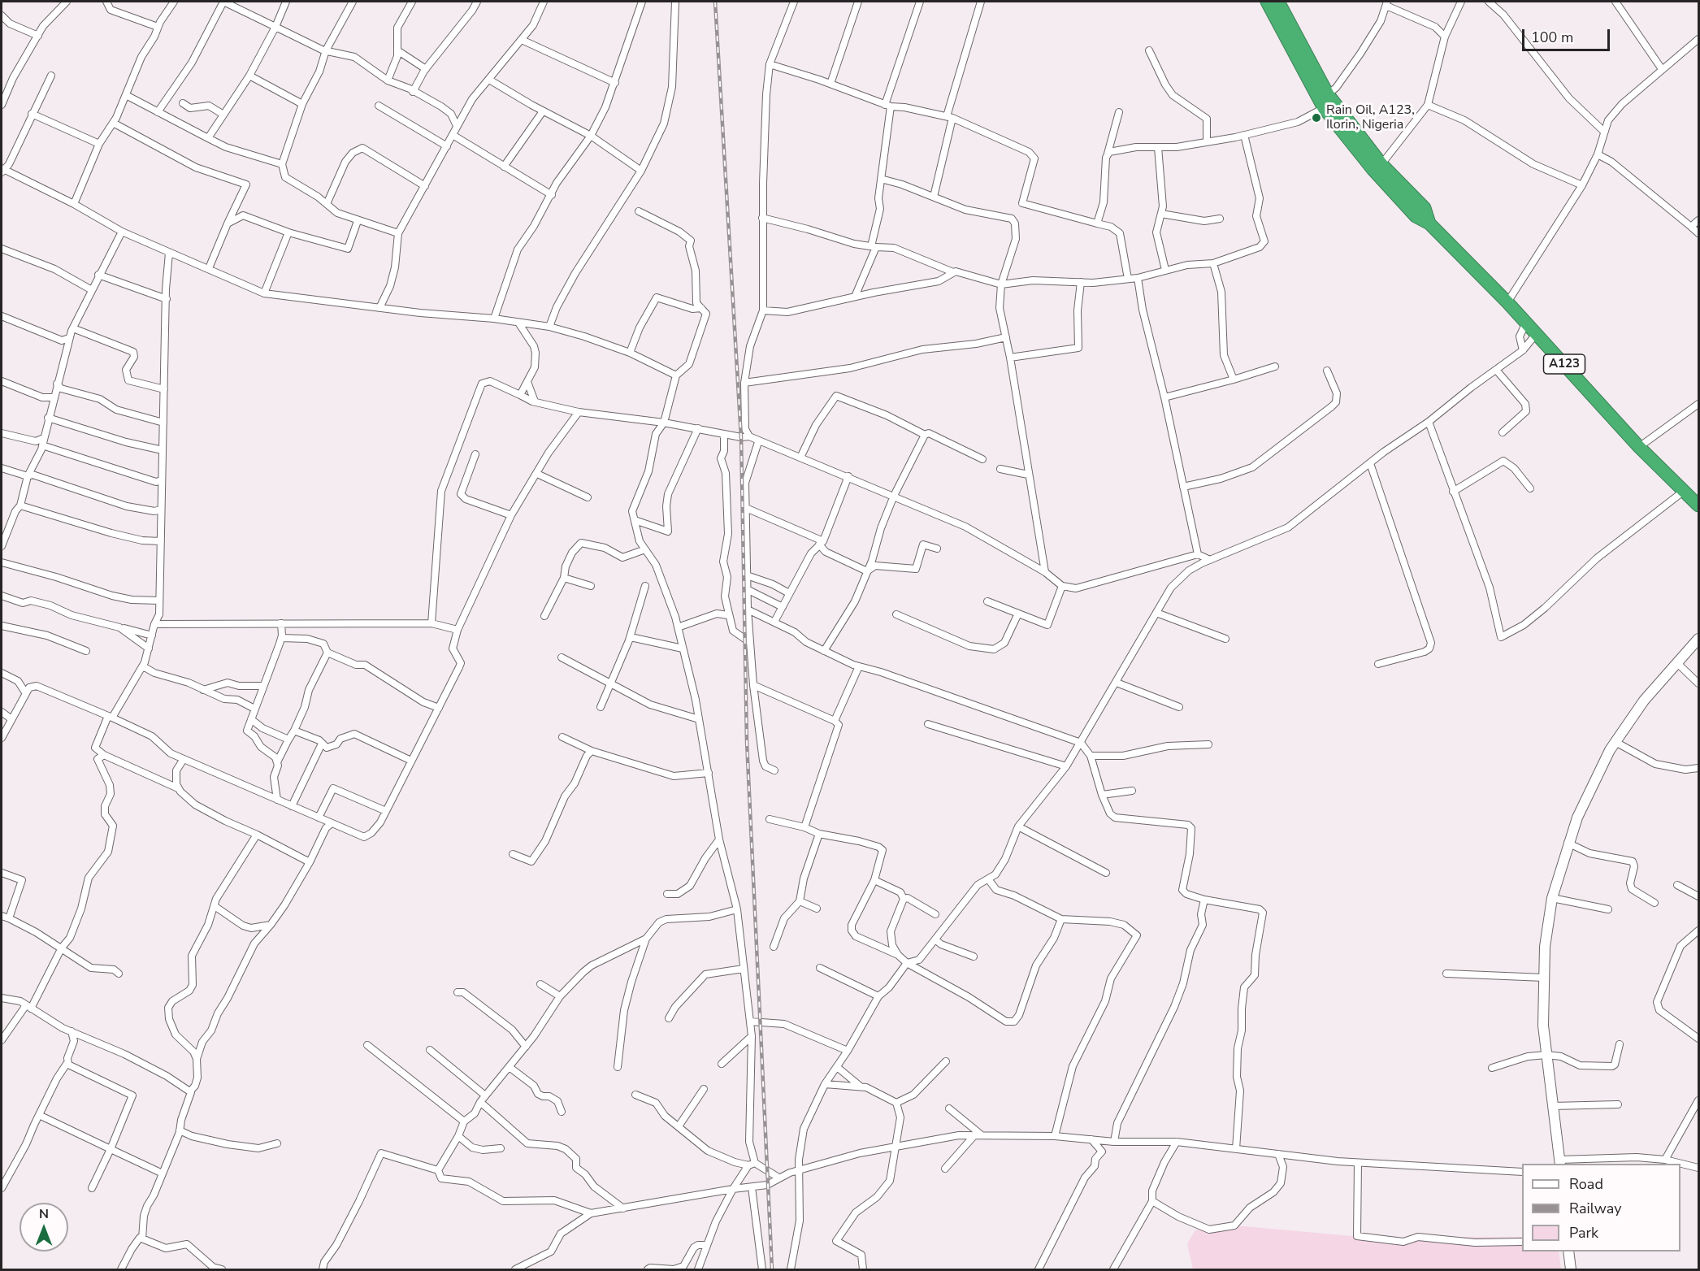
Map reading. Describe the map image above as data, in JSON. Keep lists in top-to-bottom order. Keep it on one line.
{"streets":{"highway":["A123"]},"places":["Rain Oil, A123, Ilorin, Nigeria"],"legend":["Road","Railway","Park"],"scale_bar":"100 m","north":"top"}
